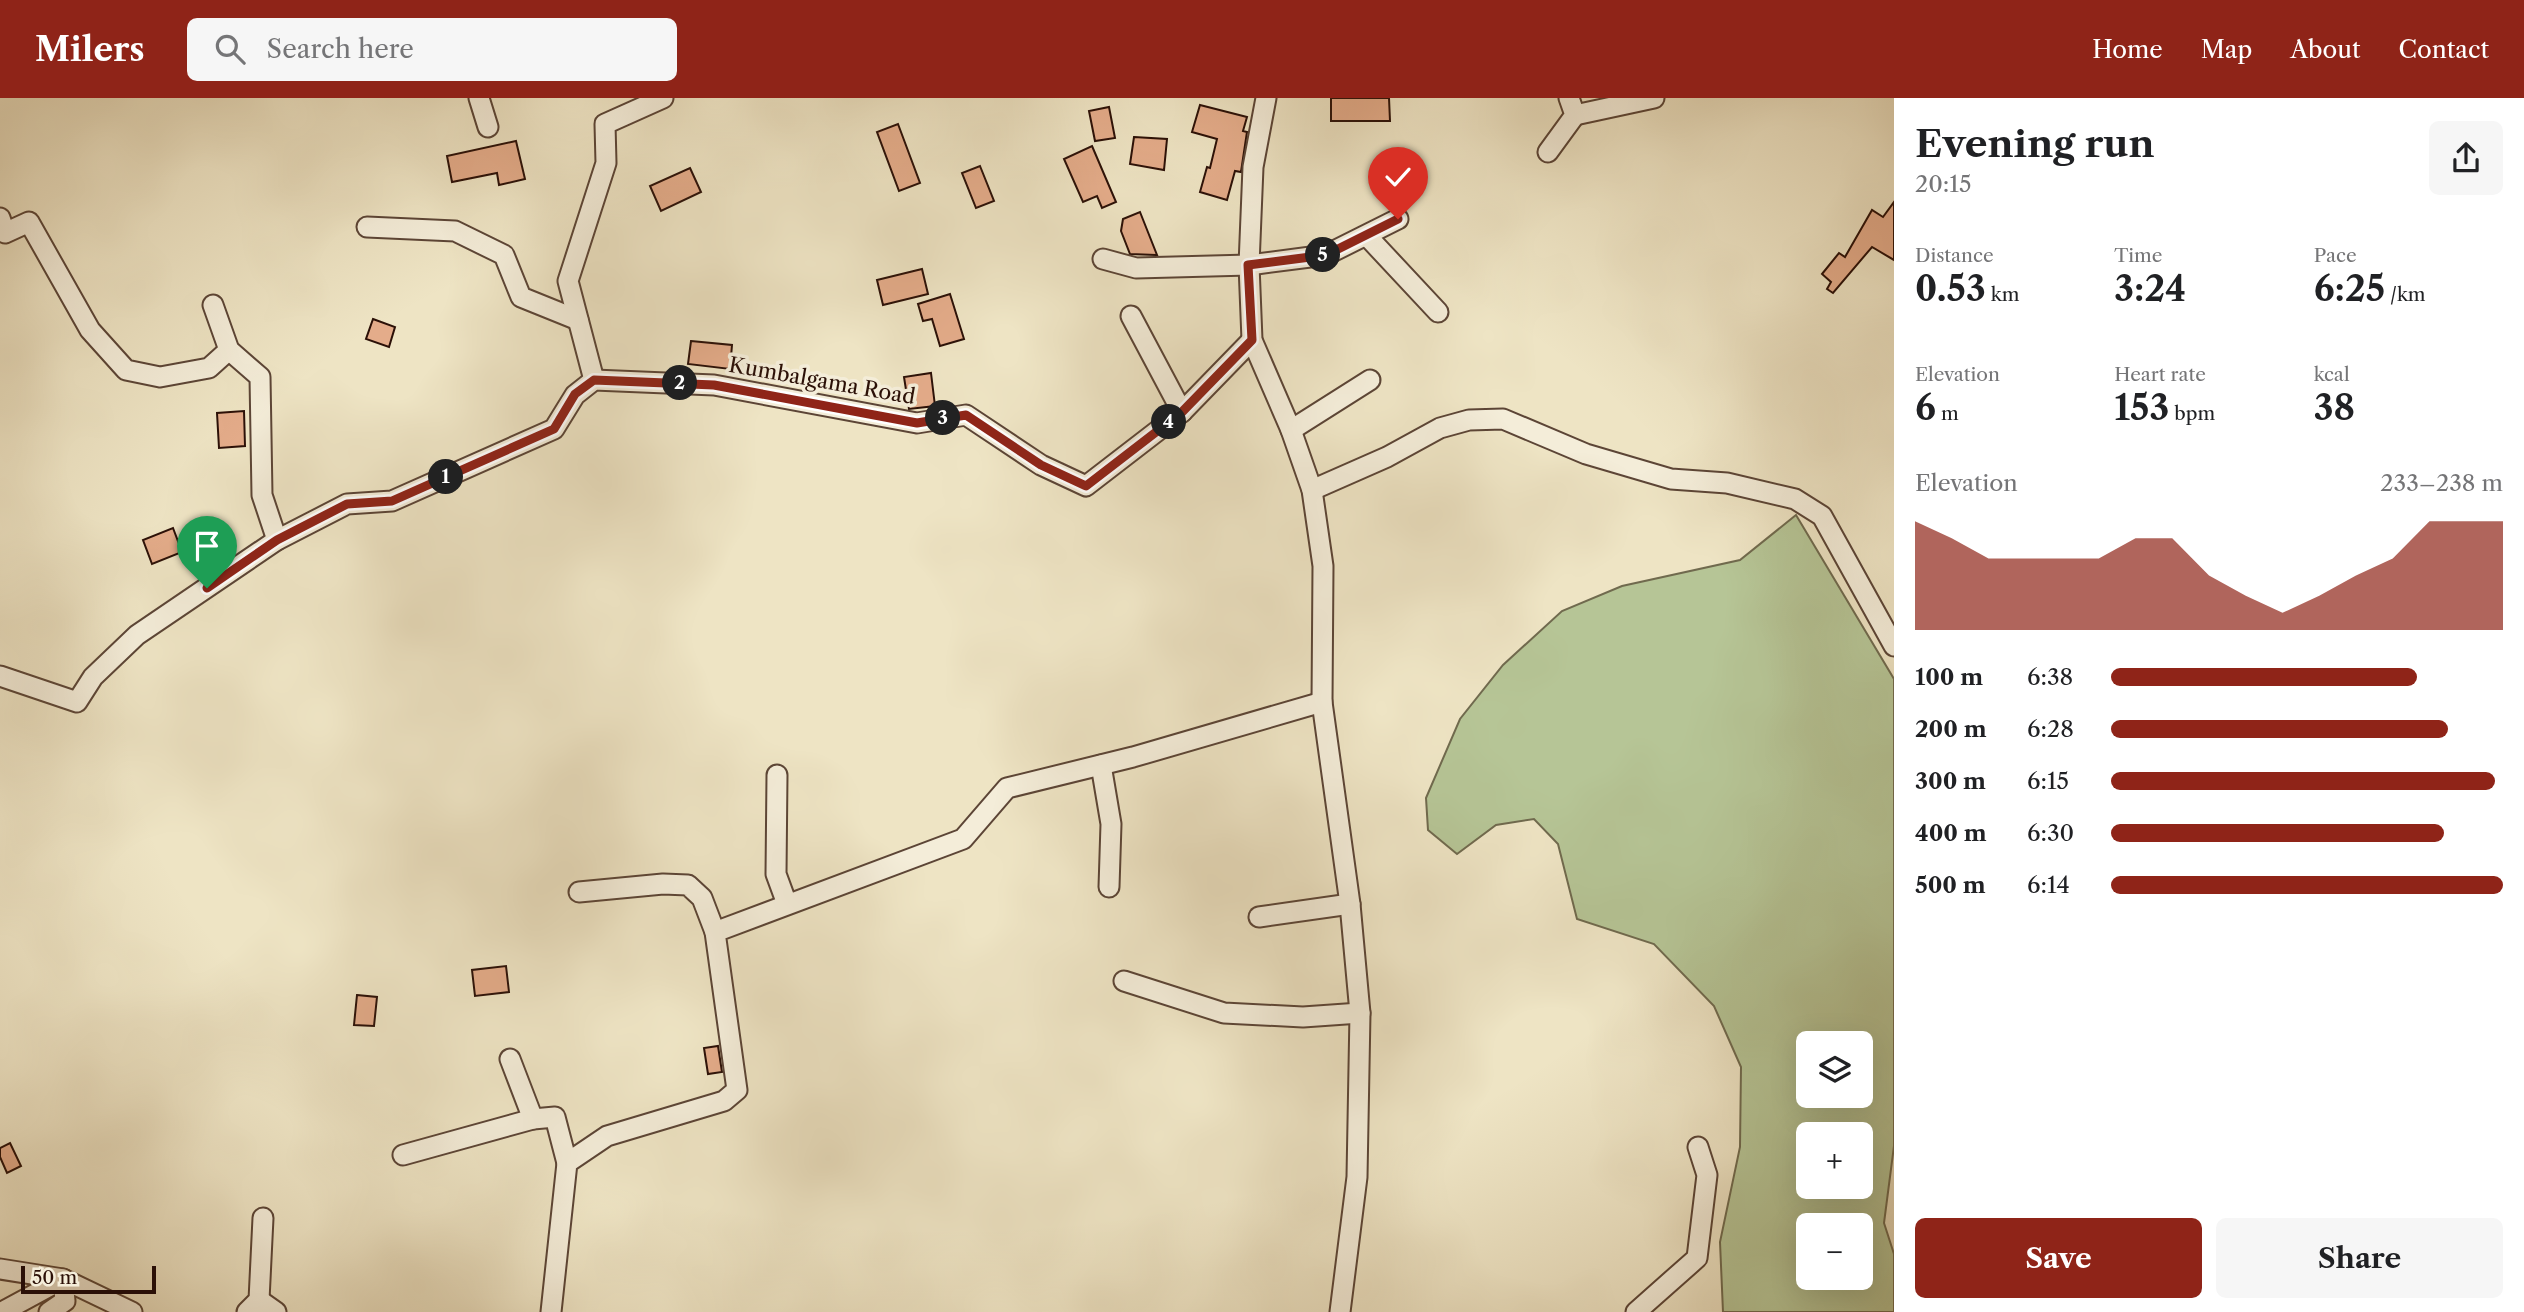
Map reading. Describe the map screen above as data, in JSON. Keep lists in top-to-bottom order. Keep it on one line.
{"streets":{"street":["Kumbalgama Road"]},"scale_bar":"50 m","page":{"header":"Milers","search":"Search here","nav":["Home","Map","About","Contact"],"heading":["Evening run","20:15"],"stats":[["Distance","0.53 km"],["Time","3:24"],["Pace","6:25 /km"],["Elevation","6 m"],["Heart rate","153 bpm"],["kcal","38"]],"pins":["5","2","3","4","1"],"chart":["Elevation","233–238 m"],"list":[{"name":"100 m","note":"6:38"},{"name":"200 m","note":"6:28"},{"name":"300 m","note":"6:15"},{"name":"400 m","note":"6:30"},{"name":"500 m","note":"6:14"}],"map_buttons":["+","−"],"buttons":["Save","Share"],"scale":"50 m"}}
